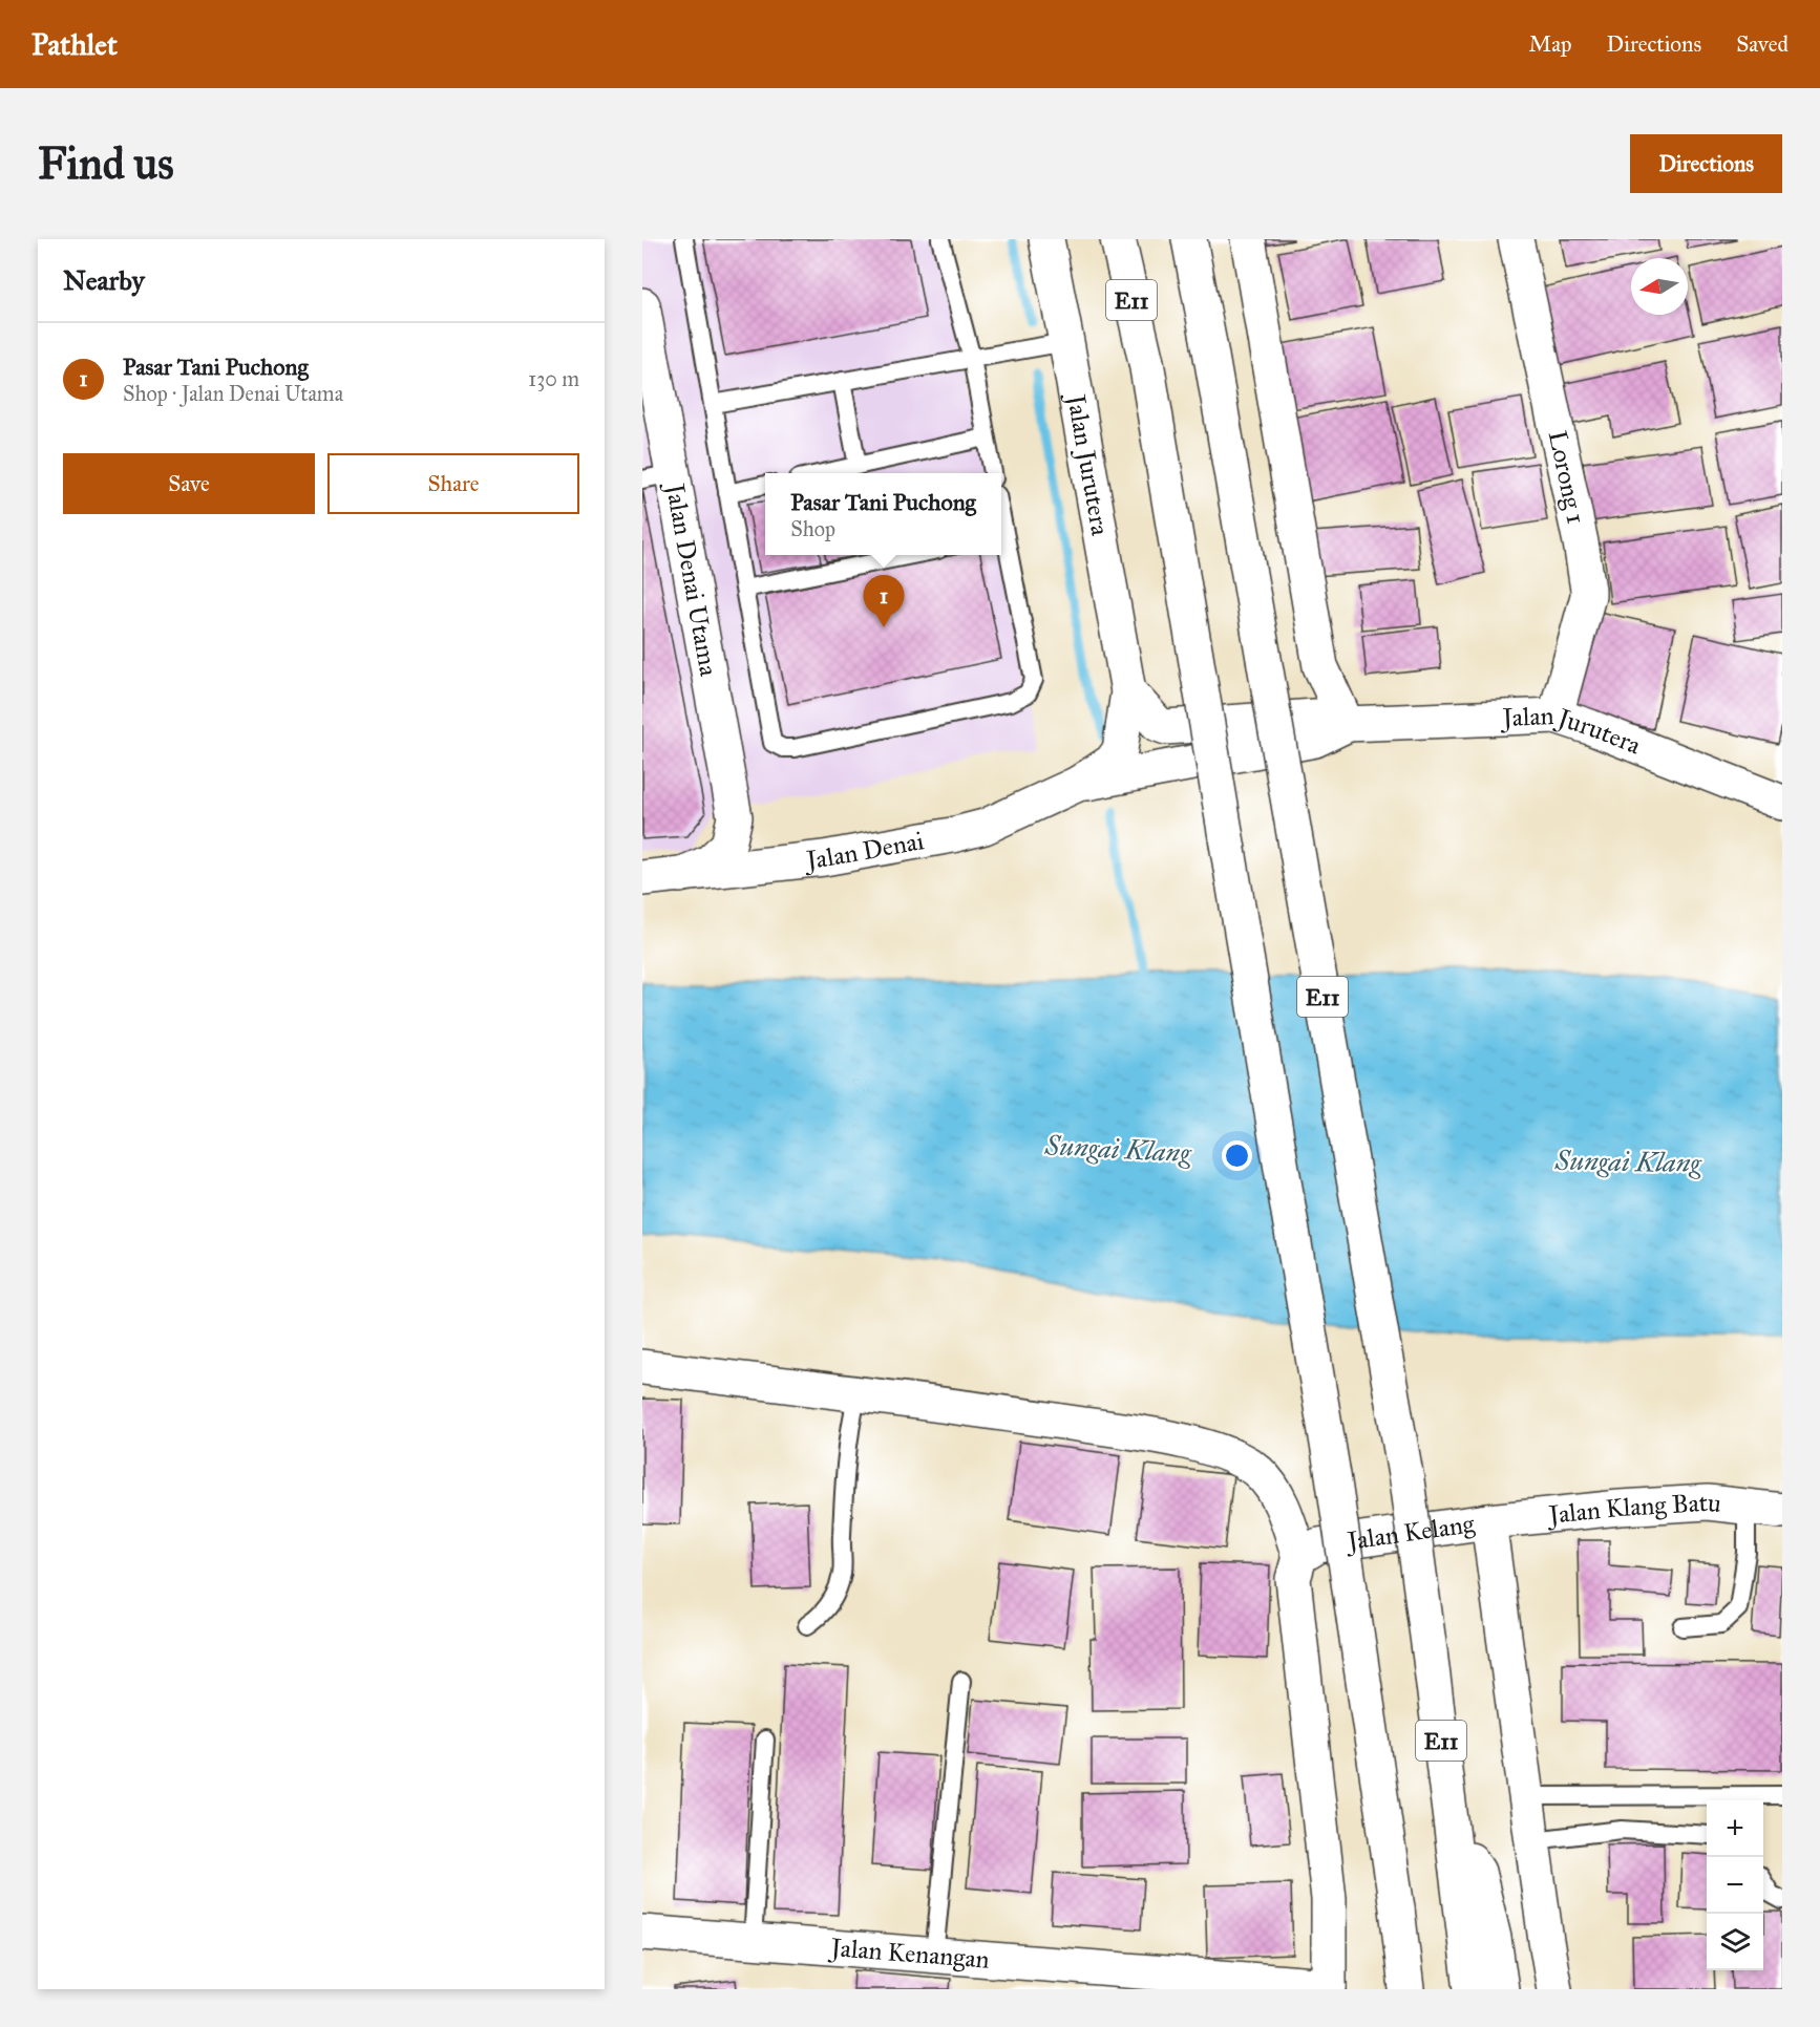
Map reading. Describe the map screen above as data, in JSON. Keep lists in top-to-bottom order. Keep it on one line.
{"streets":{"main road":["E11","Jalan Jurutera","Lorong 1","Jalan Denai Utama","Jalan Denai","Jalan Klang Batu","Jalan Kelang","Jalan Kenangan"]},"crossings":[["Jalan Jurutera","Lorong 1"],["Jalan Jurutera","Jalan Denai"],["Jalan Denai Utama","Jalan Denai"],["Jalan Klang Batu","Jalan Kelang"]],"water":["Sungai Klang"],"north":"left","page":{"header":"Pathlet","nav":["Map","Directions","Saved"],"buttons":["Directions",["Save","Share"]],"title":"Find us","heading":"Nearby","list":[{"mark":"1","name":"Pasar Tani Puchong","note":"Shop · Jalan Denai Utama","value":"130 m"}],"popup":["Pasar Tani Puchong","Shop"],"pins":"1","map_buttons":["+","−"]}}
